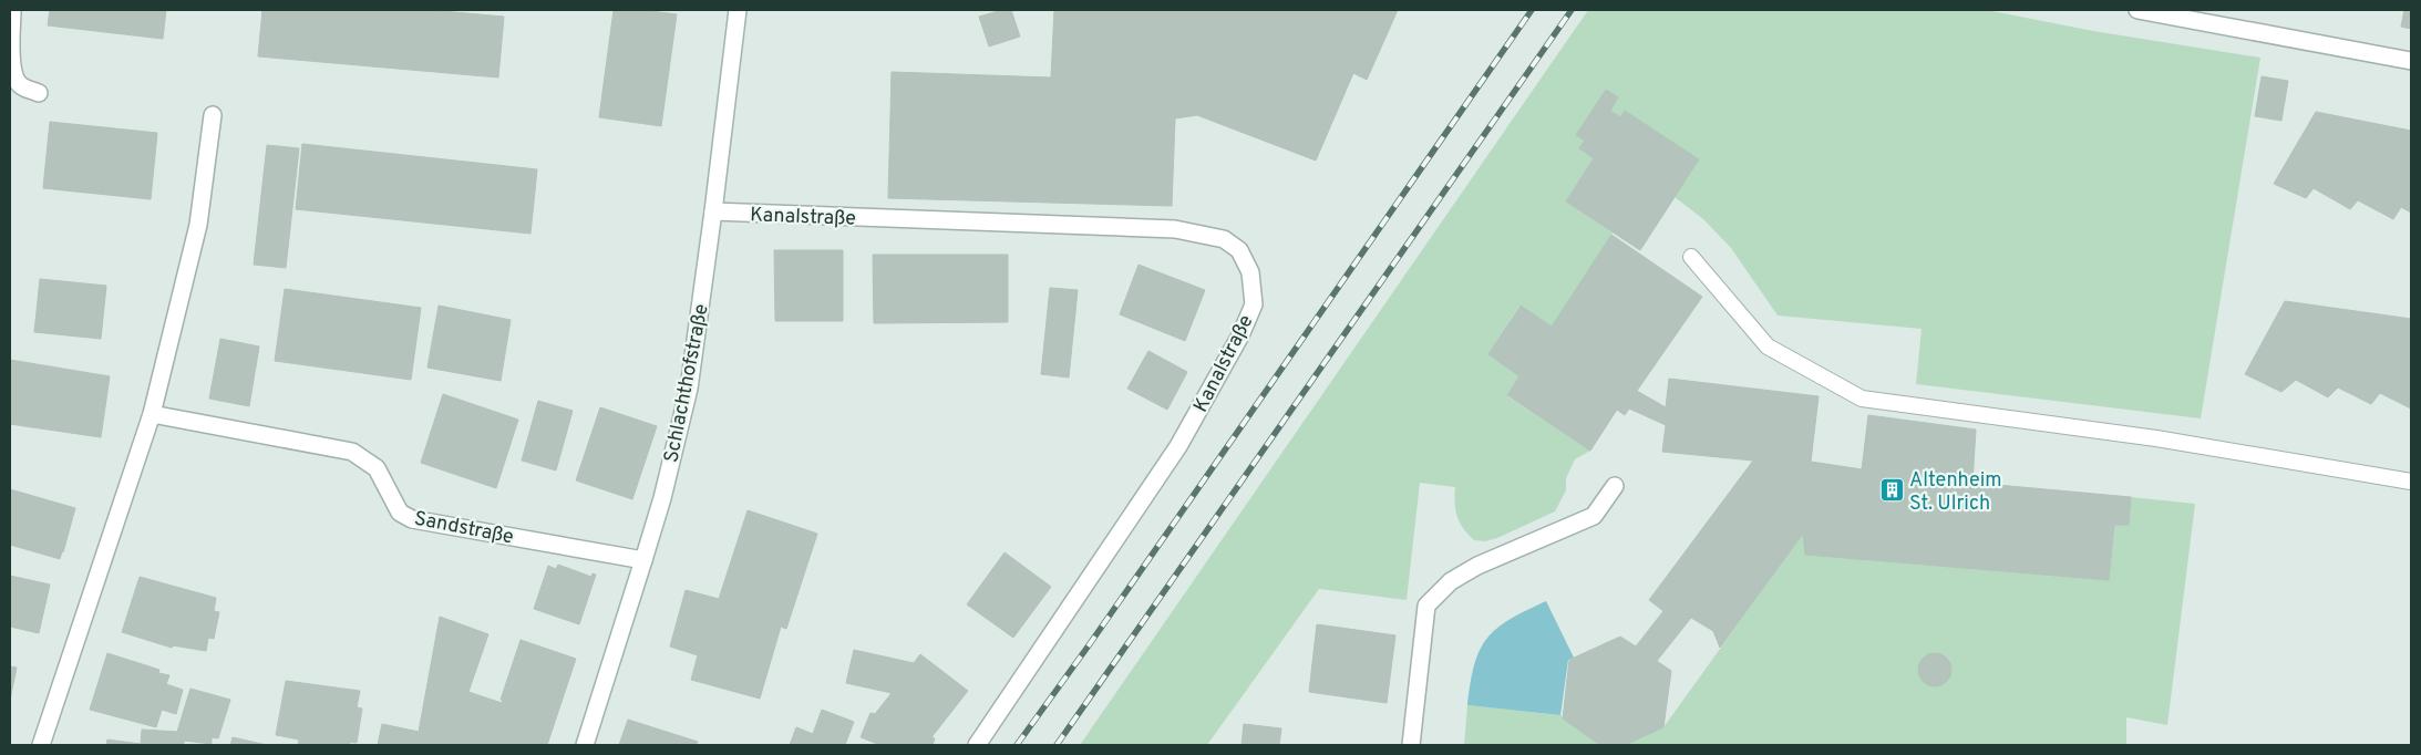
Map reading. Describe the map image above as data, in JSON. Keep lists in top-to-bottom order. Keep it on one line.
{"streets":{"street":["Kanalstraße","Schlachthofstraße","Sandstraße"]},"crossings":[["Kanalstraße","Schlachthofstraße"],["Schlachthofstraße","Sandstraße"]],"places":{"building":["Altenheim St. Ulrich"]}}
